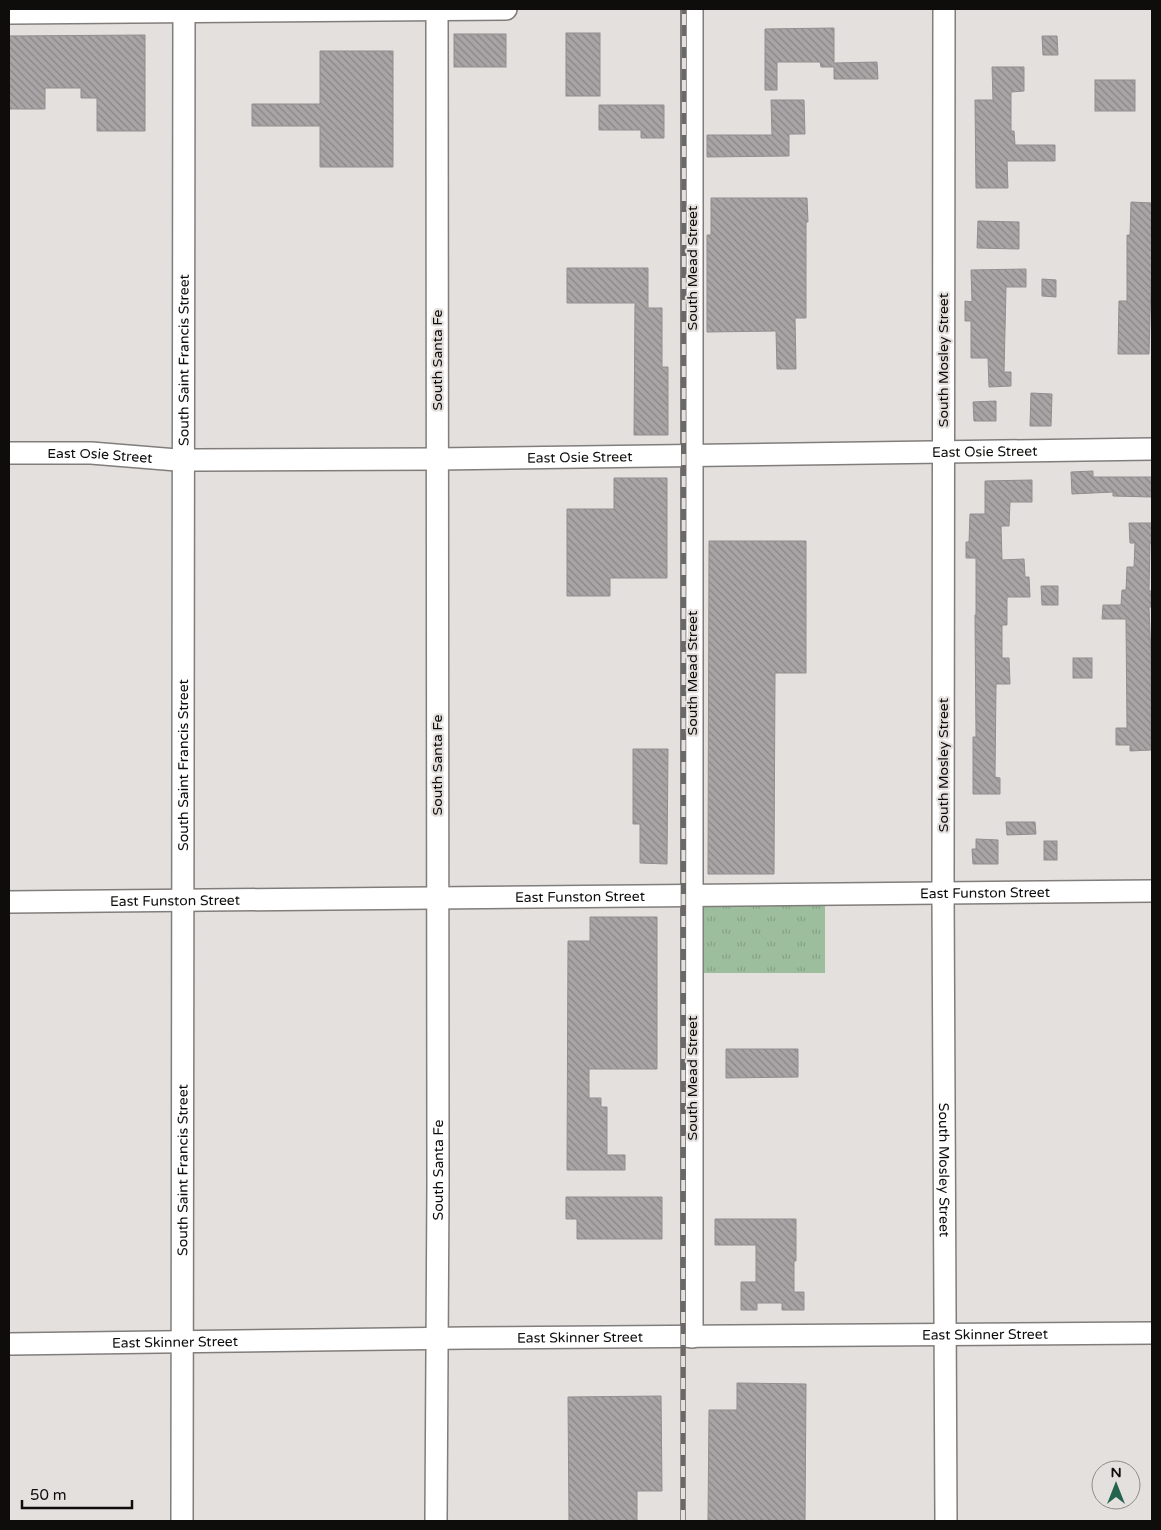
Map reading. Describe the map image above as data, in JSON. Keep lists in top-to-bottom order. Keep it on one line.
{"streets":{"street":["South Mead Street","South Saint Francis Street","South Santa Fe","South Mosley Street","East Osie Street","East Funston Street","East Skinner Street"]},"crossings":[["South Mead Street","East Osie Street"],["South Mead Street","East Funston Street"],["South Mead Street","East Skinner Street"],["South Saint Francis Street","East Osie Street"],["South Saint Francis Street","East Funston Street"],["South Saint Francis Street","East Skinner Street"],["South Santa Fe","East Osie Street"],["South Santa Fe","East Funston Street"],["South Santa Fe","East Skinner Street"],["South Mosley Street","East Osie Street"],["South Mosley Street","East Funston Street"],["South Mosley Street","East Skinner Street"]],"scale_bar":"50 m","north":"top"}
